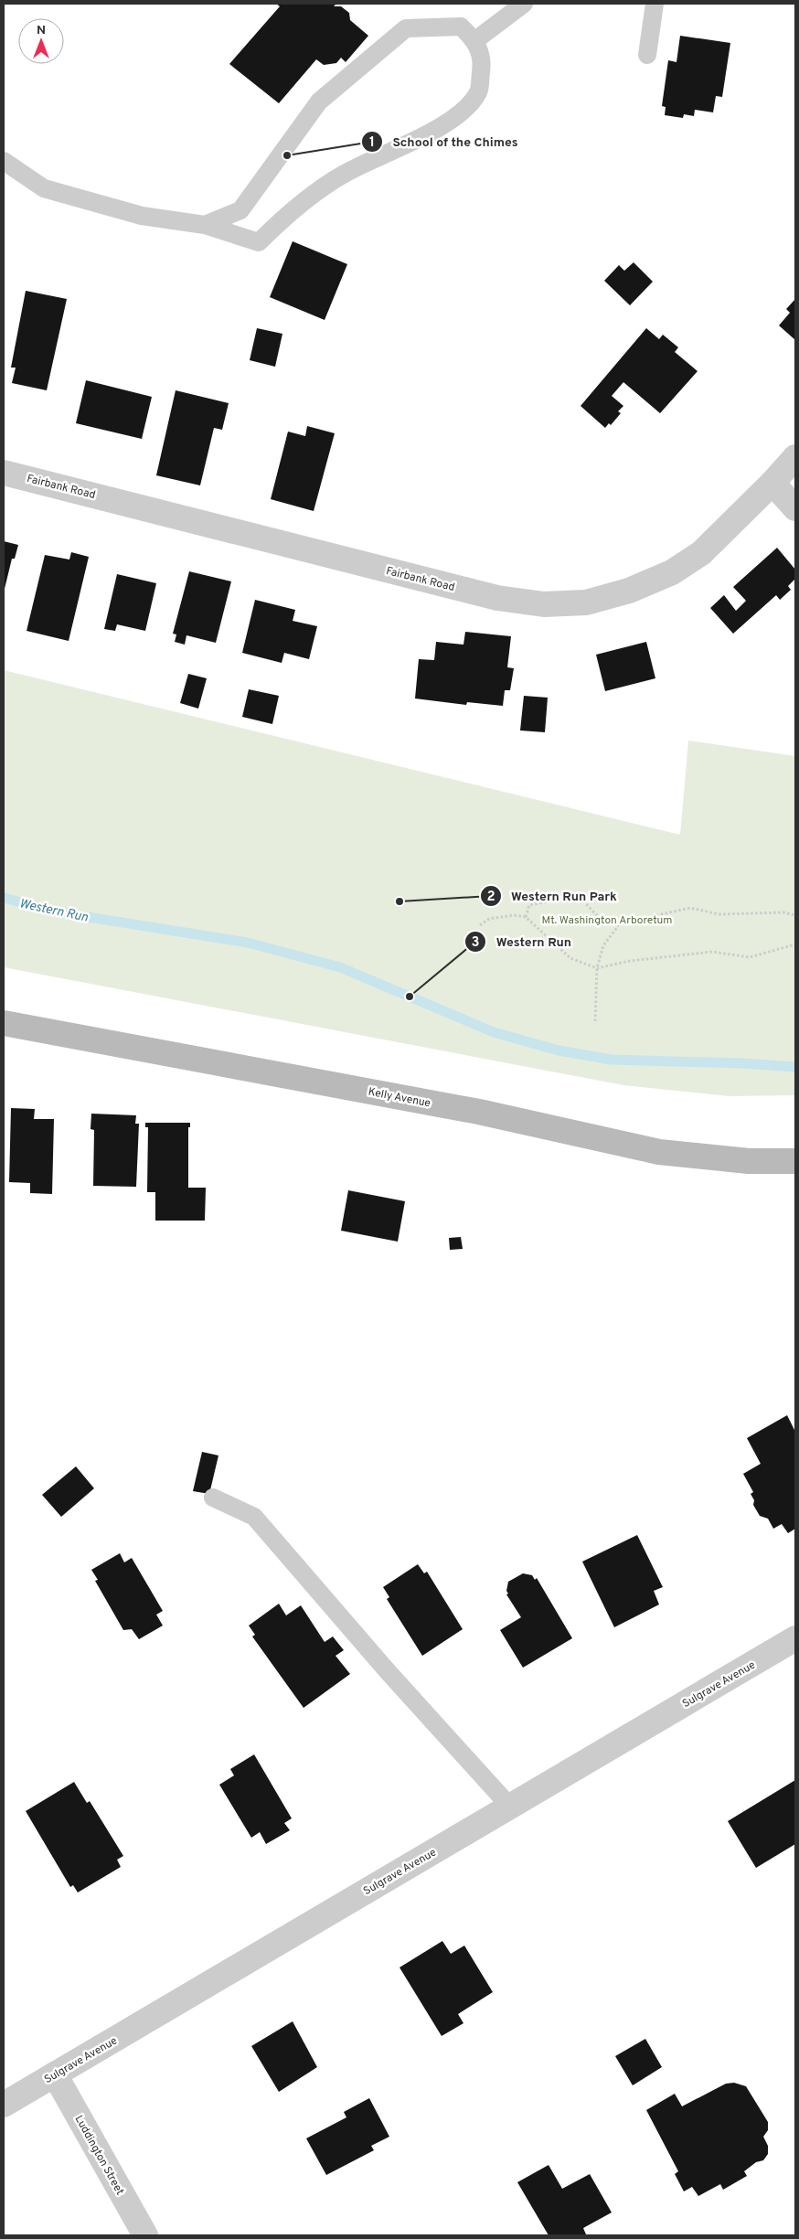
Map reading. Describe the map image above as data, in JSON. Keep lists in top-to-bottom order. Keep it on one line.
{"streets":{"main road":["Kelly Avenue"],"street":["Fairbank Road","Sulgrave Avenue","Luddington Street"]},"crossings":[["Sulgrave Avenue","Luddington Street"]],"water":["Western Run"],"parks":["Mt. Washington Arboretum"],"places":["School of the Chimes","Western Run Park","Western Run"],"north":"top"}
